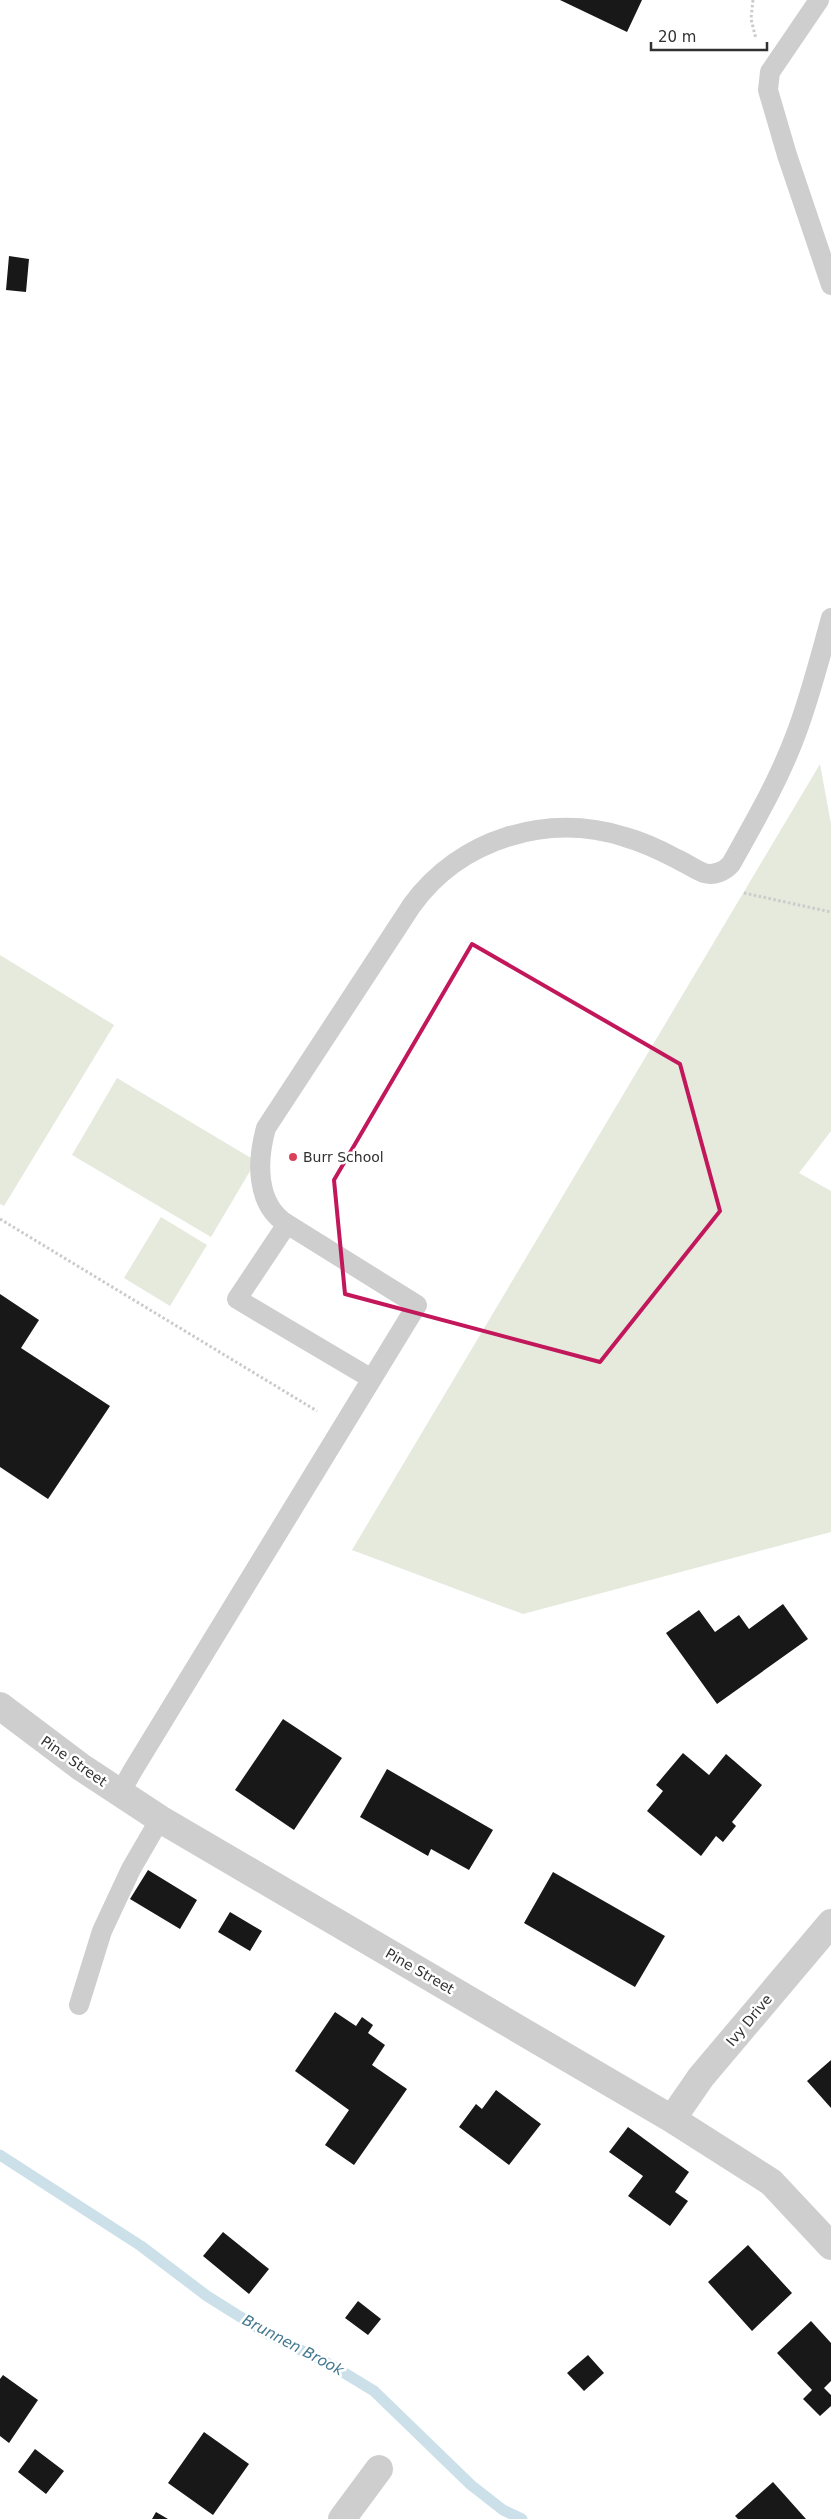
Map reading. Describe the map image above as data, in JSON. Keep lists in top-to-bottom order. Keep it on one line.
{"streets":{"street":["Pine Street","Ivy Drive"]},"crossings":[["Pine Street","Ivy Drive"]],"water":["Brunnen Brook"],"places":["Burr School"],"scale_bar":"20 m"}
